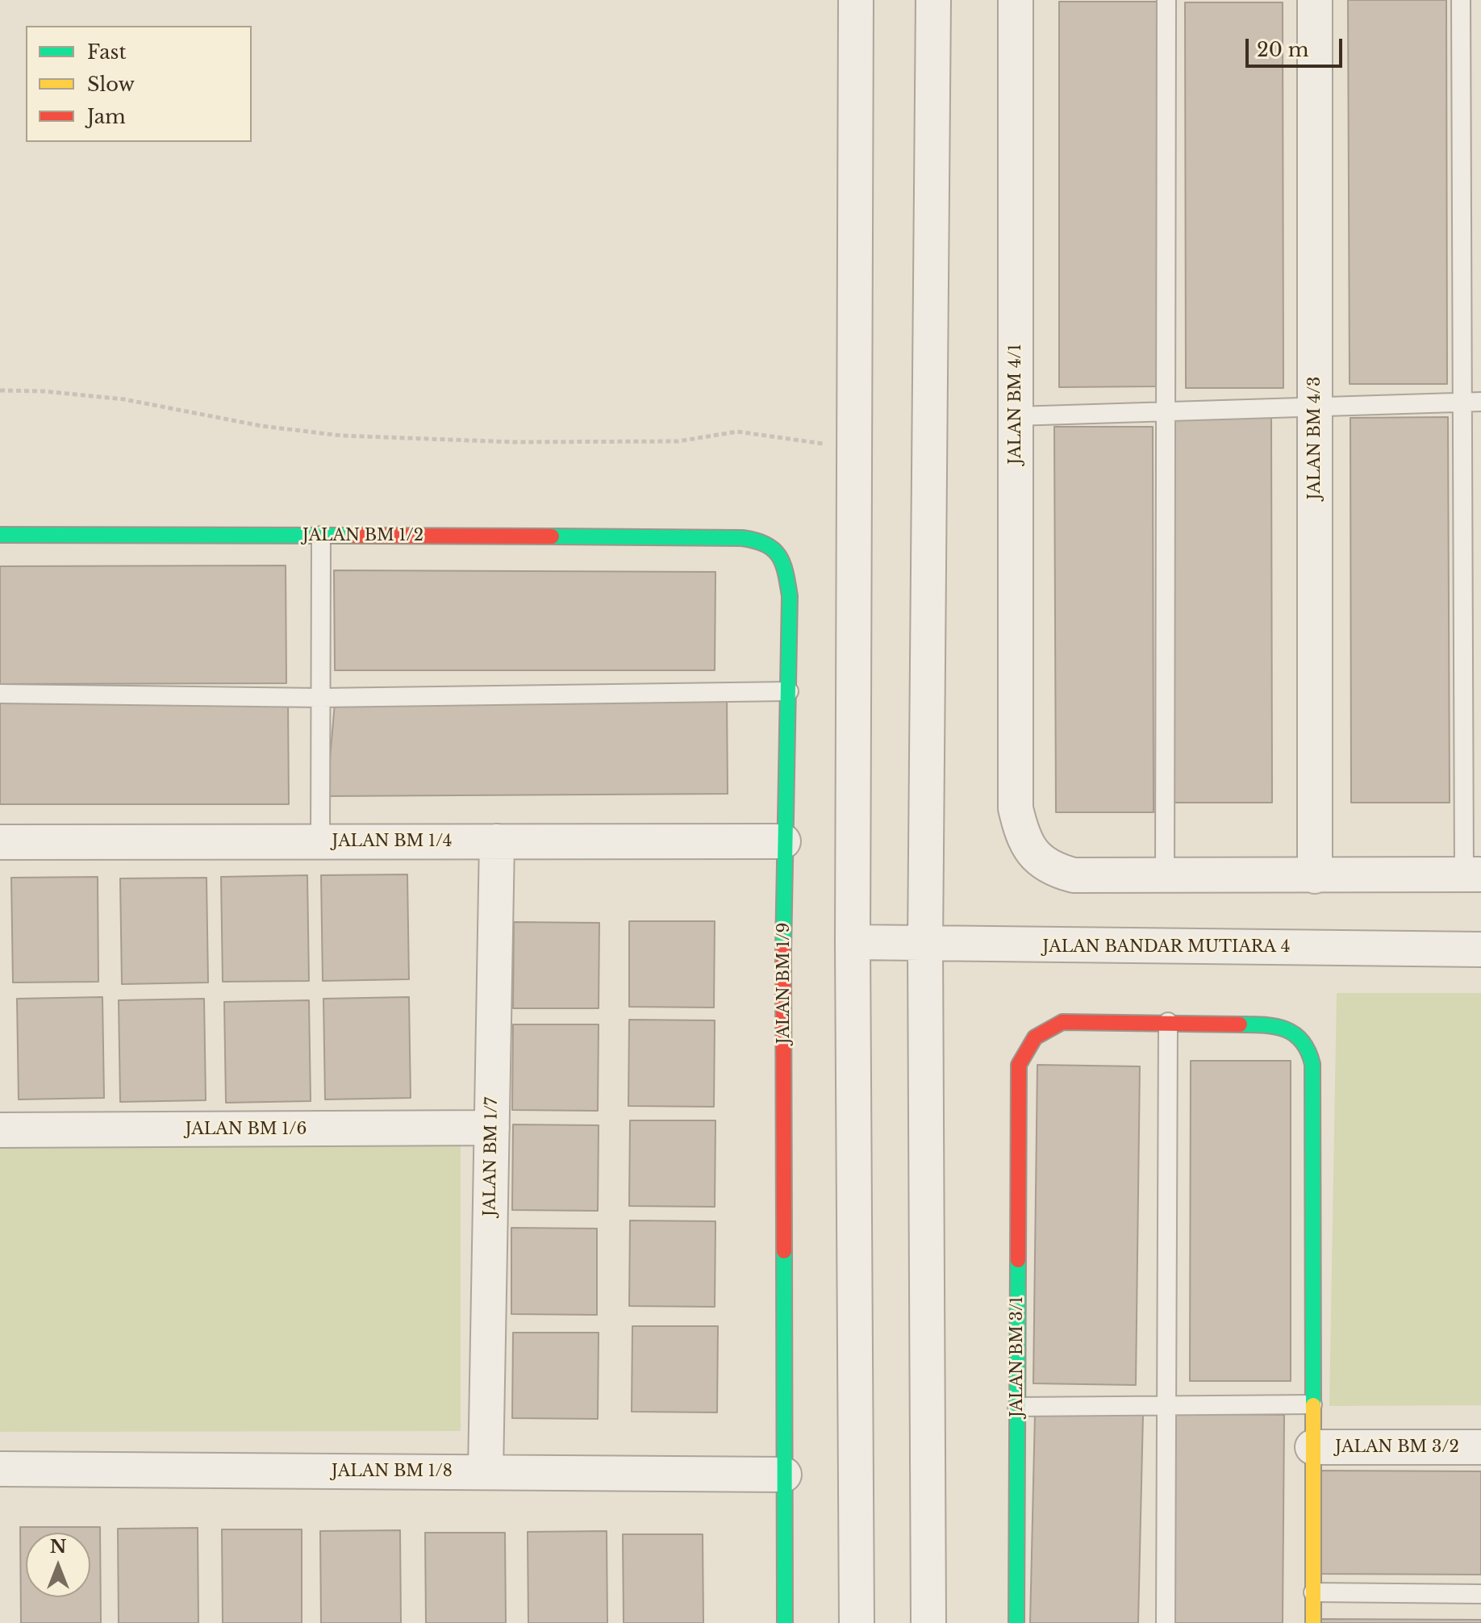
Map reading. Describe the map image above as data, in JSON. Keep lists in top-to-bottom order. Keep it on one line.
{"streets":{"street":["JALAN BM 4/1","JALAN BM 4/3","JALAN BM 1/2","JALAN BM 1/4","JALAN BANDAR MUTIARA 4","JALAN BM 1/9","JALAN BM 1/6","JALAN BM 1/7","JALAN BM 3/1","JALAN BM 3/2","JALAN BM 1/8"]},"crossings":[["JALAN BM 4/1","JALAN BM 4/3"],["JALAN BM 1/2","JALAN BM 1/9"],["JALAN BM 1/4","JALAN BM 1/9"],["JALAN BM 1/4","JALAN BM 1/7"],["JALAN BM 1/9","JALAN BM 1/8"],["JALAN BM 1/6","JALAN BM 1/7"],["JALAN BM 1/7","JALAN BM 1/8"],["JALAN BM 3/1","JALAN BM 3/2"]],"legend":["Fast","Slow","Jam"],"scale_bar":"20 m","north":"top"}
